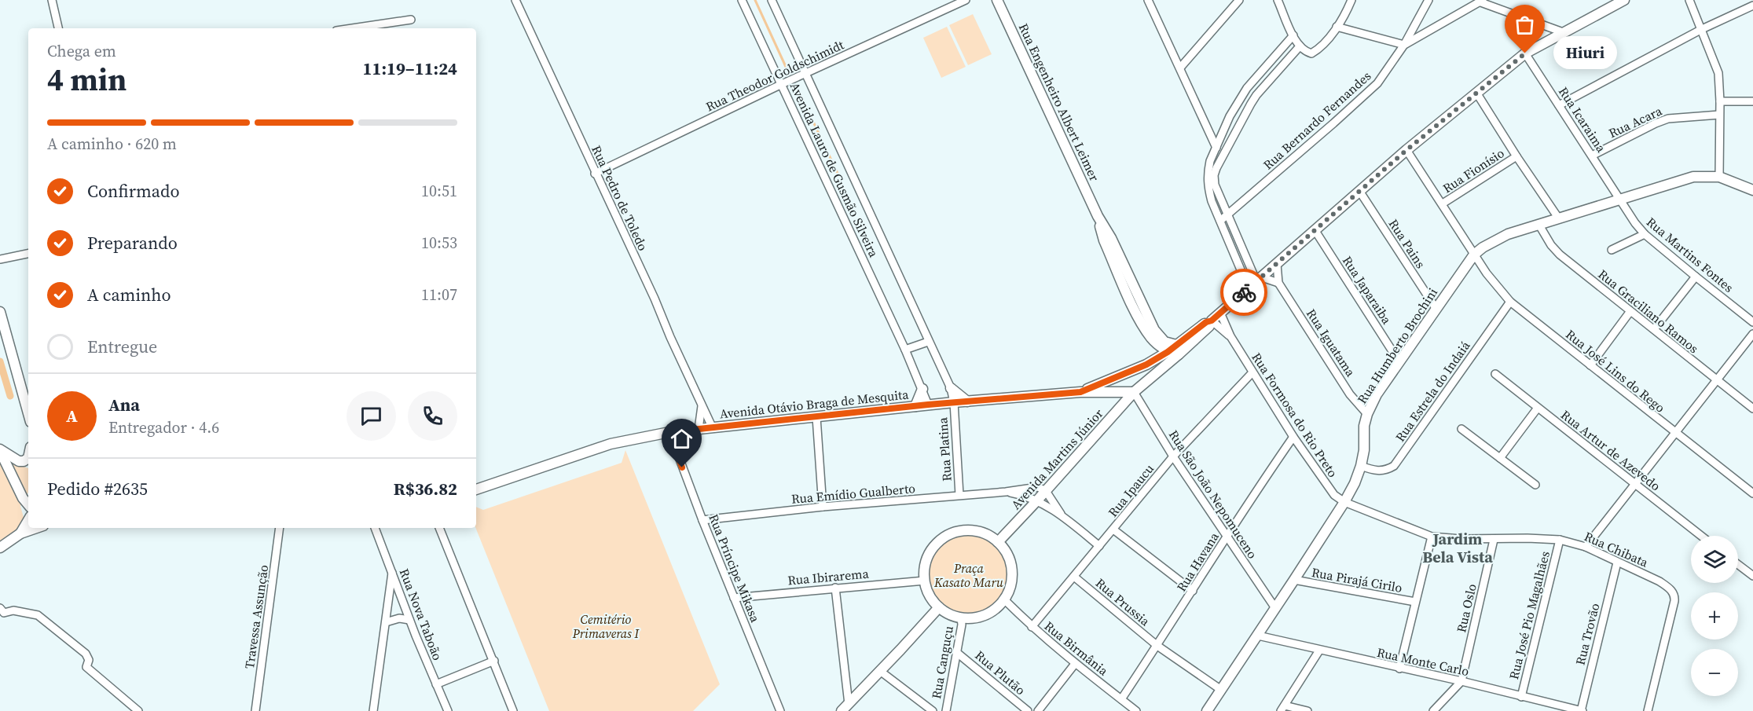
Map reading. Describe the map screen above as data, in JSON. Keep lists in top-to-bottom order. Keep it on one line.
{"streets":{"street":["Rua Theodor Goldschimidt","Rua Engenheiro Albert Leimer","Rua Icaraima","Rua Bernardo Fernandes","Rua Acara","Avenida Lauro de Gusmão Silveira","Rua Fionísio","Rua Pedro de Toledo","Rua Pains","Rua Martins Fontes","Rua Japaraiba","Rua Graciliano Ramos","Rua Iguatama","Rua Humberto Brochini","Rua José Lins do Rego","Rua Estrela do Indaiá","Avenida Otávio Braga de Mesquita","Rua Formosa do Rio Preto","Rua Platina","Rua Artur de Azevedo","Avenida Martins Júnior","Rua Ipaucu","Rua Emídio Gualberto","Rua São João Nepomuceno","Rua Chibata","Rua Havana","Rua Príncipe Mikasa","Rua Ibirarema","Rua Pirajá Cirilo","Rua Prussia","Rua Oslo","Rua Nova Taboão","Rua José Pio Magalhães","Travessa Assunção","Rua Trovão","Rua Birmânia","Rua Monte Carlo","Rua Canguçu","Rua Plutão"]},"crossings":[["Rua Theodor Goldschimidt","Avenida Lauro de Gusmão Silveira"],["Rua Theodor Goldschimidt","Rua Pedro de Toledo"],["Rua Icaraima","Rua Acara"],["Rua Icaraima","Rua Martins Fontes"],["Rua Icaraima","Rua Humberto Brochini"],["Avenida Lauro de Gusmão Silveira","Avenida Otávio Braga de Mesquita"],["Avenida Lauro de Gusmão Silveira","Rua Platina"],["Rua Fionísio","Rua José Lins do Rego"],["Rua Pedro de Toledo","Avenida Otávio Braga de Mesquita"],["Rua Pains","Rua Humberto Brochini"],["Rua Martins Fontes","Rua Humberto Brochini"],["Rua Japaraiba","Rua Humberto Brochini"],["Rua Graciliano Ramos","Rua Humberto Brochini"],["Rua Iguatama","Rua Humberto Brochini"],["Rua Humberto Brochini","Rua José Lins do Rego"],["Rua Humberto Brochini","Rua Estrela do Indaiá"],["Rua Humberto Brochini","Rua Formosa do Rio Preto"],["Rua Humberto Brochini","Rua São João Nepomuceno"],["Rua Humberto Brochini","Rua Chibata"],["Rua Humberto Brochini","Rua Pirajá Cirilo"],["Rua Humberto Brochini","Rua Prussia"],["Rua Humberto Brochini","Rua Monte Carlo"],["Rua José Lins do Rego","Rua Estrela do Indaiá"],["Avenida Otávio Braga de Mesquita","Rua Platina"],["Avenida Otávio Braga de Mesquita","Avenida Martins Júnior"],["Avenida Otávio Braga de Mesquita","Rua São João Nepomuceno"],["Avenida Otávio Braga de Mesquita","Rua Príncipe Mikasa"],["Rua Formosa do Rio Preto","Rua Ipaucu"],["Rua Formosa do Rio Preto","Rua Chibata"],["Rua Formosa do Rio Preto","Rua Havana"],["Rua Platina","Rua Emídio Gualberto"],["Avenida Martins Júnior","Rua Emídio Gualberto"],["Avenida Martins Júnior","Rua São João Nepomuceno"],["Avenida Martins Júnior","Rua Ibirarema"],["Avenida Martins Júnior","Rua Birmânia"],["Avenida Martins Júnior","Rua Canguçu"],["Rua Ipaucu","Rua Emídio Gualberto"],["Rua Ipaucu","Rua São João Nepomuceno"],["Rua Ipaucu","Rua Prussia"],["Rua Ipaucu","Rua Birmânia"],["Rua Emídio Gualberto","Rua Príncipe Mikasa"],["Rua São João Nepomuceno","Rua Havana"],["Rua Chibata","Rua Oslo"],["Rua Chibata","Rua José Pio Magalhães"],["Rua Chibata","Rua Trovão"],["Rua Havana","Rua Prussia"],["Rua Havana","Rua Birmânia"],["Rua Príncipe Mikasa","Rua Ibirarema"],["Rua Ibirarema","Rua Birmânia"],["Rua Ibirarema","Rua Canguçu"],["Rua Oslo","Rua Monte Carlo"],["Rua José Pio Magalhães","Rua Monte Carlo"],["Rua Trovão","Rua Monte Carlo"],["Rua Birmânia","Rua Canguçu"],["Rua Canguçu","Rua Plutão"]],"districts":["Jardim Bela Vista"],"parks":["Praça Kasato Maru","Cemitério Primaveras I"],"places":["Hiuri"],"page":{"heading":["4 min","Chega em","11:19–11:24"],"panel":["Ana","Entregador · 4.6","Pedido #2635","R$36.82"],"bubble":"Hiuri","bar":"A caminho · 620 m","list":[["Confirmado","10:51"],["Preparando","10:53"],["A caminho","11:07"],"Entregue"],"round":"A","map_buttons":["+","−"]}}
